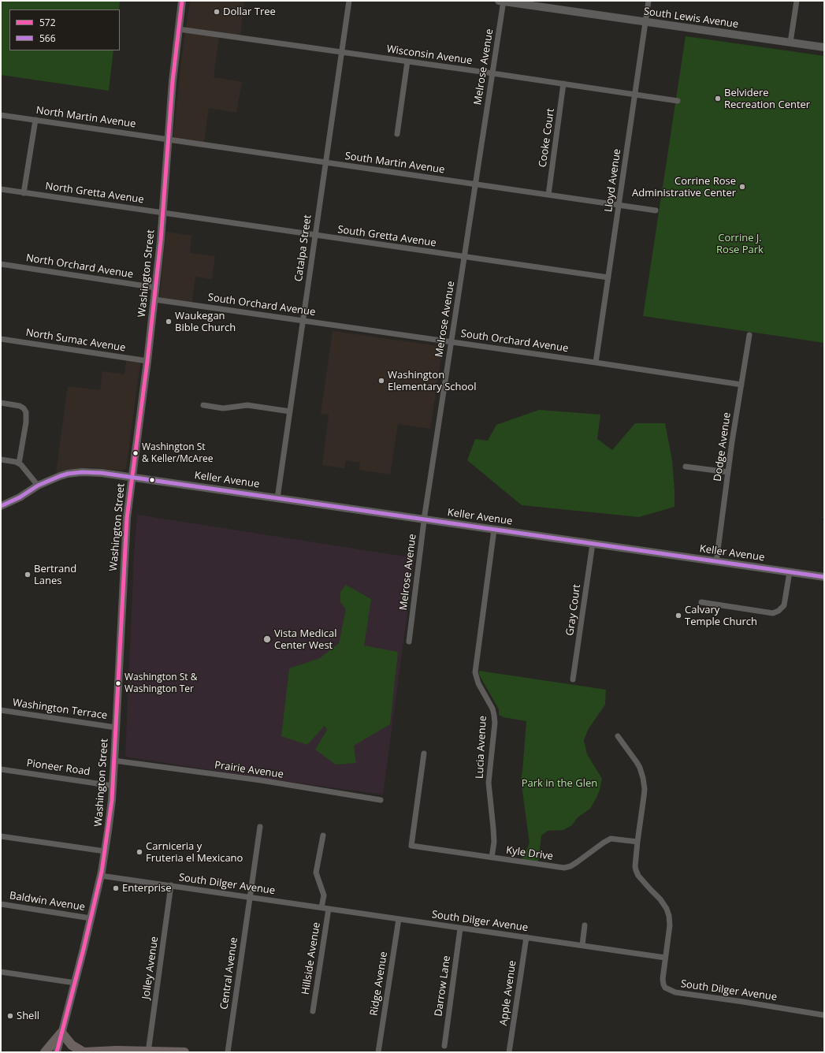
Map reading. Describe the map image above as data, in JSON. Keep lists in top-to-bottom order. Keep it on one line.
{"streets":{"main road":["South Lewis Avenue","Washington Street","Keller Avenue"],"street":["Wisconsin Avenue","Melrose Avenue","North Martin Avenue","Cooke Court","South Martin Avenue","Lloyd Avenue","North Gretta Avenue","South Gretta Avenue","Catalpa Street","North Orchard Avenue","South Orchard Avenue","North Sumac Avenue","Dodge Avenue","Gray Court","Washington Terrace","Lucia Avenue","Pioneer Road","Prairie Avenue","Kyle Drive","South Dilger Avenue","Baldwin Avenue","Hillside Avenue","Jolley Avenue","Central Avenue","Ridge Avenue","Darrow Lane","Apple Avenue"]},"crossings":[["South Lewis Avenue","Melrose Avenue"],["South Lewis Avenue","Lloyd Avenue"],["Wisconsin Avenue","Melrose Avenue"],["Wisconsin Avenue","Cooke Court"],["Wisconsin Avenue","Lloyd Avenue"],["Wisconsin Avenue","Catalpa Street"],["Wisconsin Avenue","Washington Street"],["Melrose Avenue","South Martin Avenue"],["Melrose Avenue","South Gretta Avenue"],["Melrose Avenue","South Orchard Avenue"],["Melrose Avenue","Keller Avenue"],["North Martin Avenue","South Martin Avenue"],["North Martin Avenue","Washington Street"],["Cooke Court","South Martin Avenue"],["South Martin Avenue","Lloyd Avenue"],["South Martin Avenue","Catalpa Street"],["South Martin Avenue","Washington Street"],["Lloyd Avenue","South Gretta Avenue"],["Lloyd Avenue","South Orchard Avenue"],["North Gretta Avenue","South Gretta Avenue"],["North Gretta Avenue","Washington Street"],["South Gretta Avenue","Catalpa Street"],["South Gretta Avenue","Washington Street"],["Catalpa Street","South Orchard Avenue"],["Catalpa Street","Keller Avenue"],["North Orchard Avenue","Washington Street"],["Washington Street","South Orchard Avenue"],["Washington Street","North Sumac Avenue"],["Washington Street","Keller Avenue"],["Washington Street","Washington Terrace"],["Washington Street","Pioneer Road"],["Washington Street","Prairie Avenue"],["Washington Street","South Dilger Avenue"],["Washington Street","Baldwin Avenue"],["South Orchard Avenue","Dodge Avenue"],["Dodge Avenue","Keller Avenue"],["Keller Avenue","Gray Court"],["Keller Avenue","Lucia Avenue"],["Lucia Avenue","Kyle Drive"],["South Dilger Avenue","Hillside Avenue"],["South Dilger Avenue","Jolley Avenue"],["South Dilger Avenue","Central Avenue"],["South Dilger Avenue","Ridge Avenue"],["South Dilger Avenue","Darrow Lane"],["South Dilger Avenue","Apple Avenue"]],"parks":["Corrine J. Rose Park","Park in the Glen"],"places":["Dollar Tree","Belvidere Recreation Center","Corrine Rose Administrative Center","Waukegan Bible Church","Washington Elementary School","Washington St & Keller/McAree","Bertrand Lanes","Calvary Temple Church","Vista Medical Center West","Washington St & Washington Ter","Carniceria y Fruteria el Mexicano","Enterprise","Shell"],"lines":["transit line 572","transit line 566"],"legend":["572","566"]}
